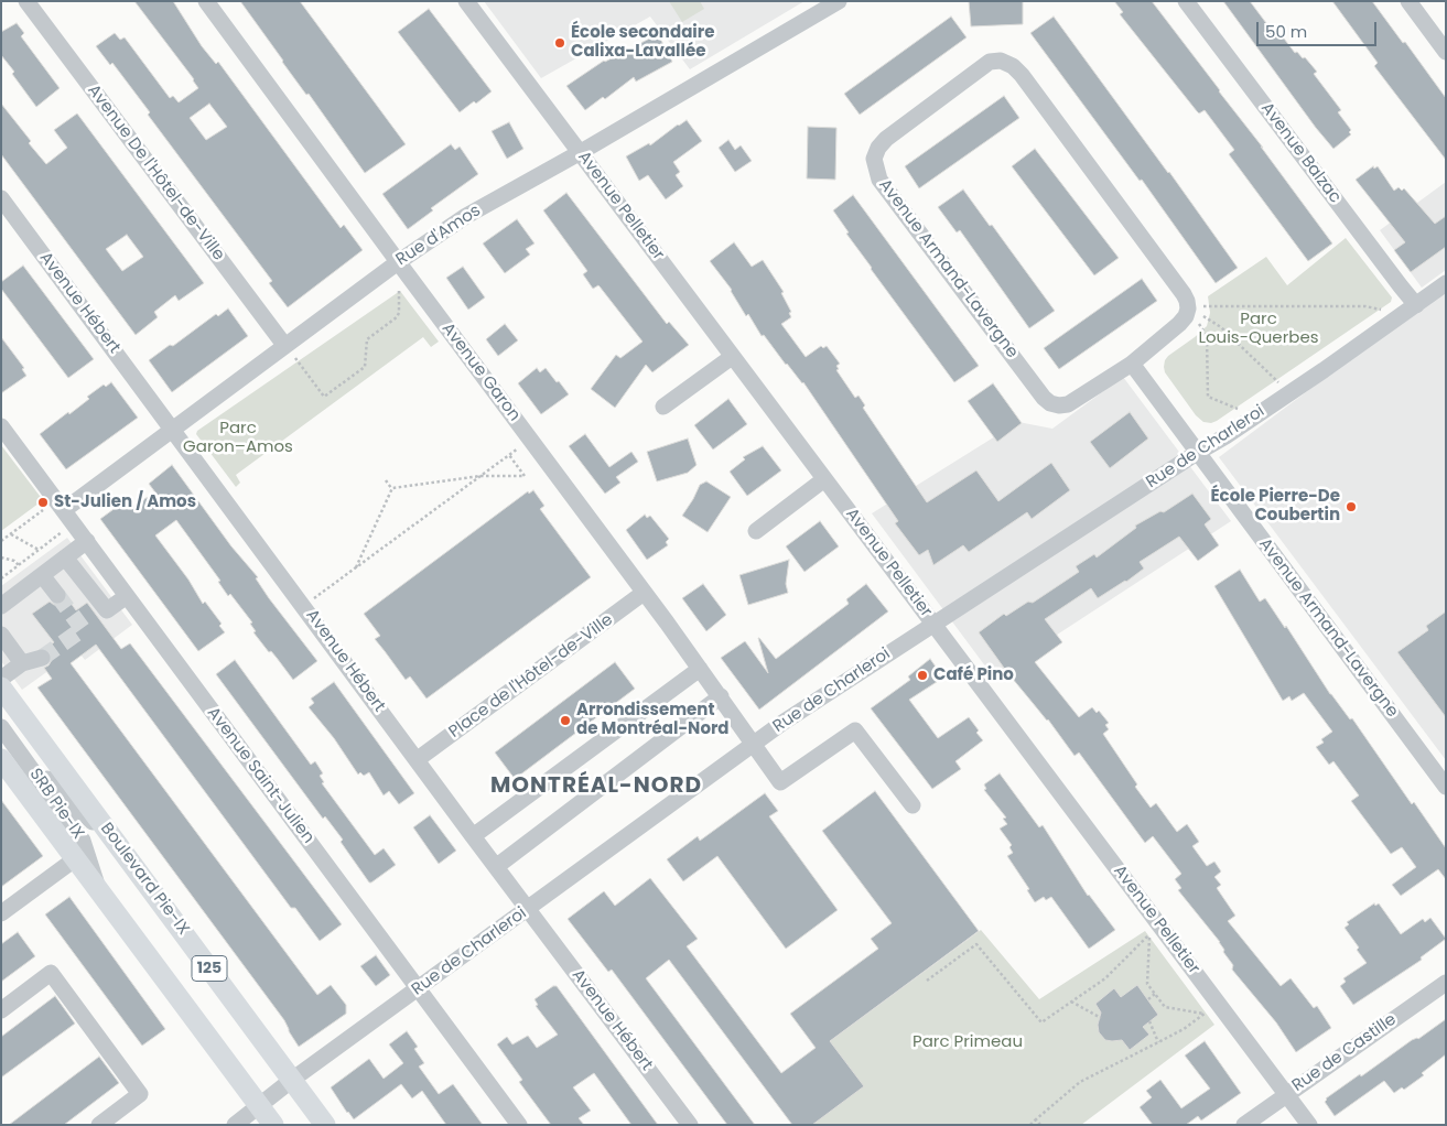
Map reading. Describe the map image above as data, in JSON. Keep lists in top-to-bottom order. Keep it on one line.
{"streets":{"main road":["Boulevard Pie-IX","125"],"street":["Avenue Balzac","Avenue De l'Hôtel-de-Ville","Avenue Pelletier","Rue d'Amos","Avenue Armand-Lavergne","Avenue Hébert","Avenue Garon","Rue de Charleroi","Place de l'Hôtel-de-Ville","Avenue Saint-Julien","SRB Pie-IX","Rue de Castille"]},"crossings":[["Avenue Balzac","Rue de Charleroi"],["Avenue De l'Hôtel-de-Ville","Rue d'Amos"],["Avenue Pelletier","Rue d'Amos"],["Avenue Pelletier","Rue de Charleroi"],["Avenue Pelletier","Rue de Castille"],["Rue d'Amos","Avenue Hébert"],["Rue d'Amos","Avenue Garon"],["Rue d'Amos","Avenue Saint-Julien"],["Avenue Armand-Lavergne","Rue de Charleroi"],["Avenue Hébert","Rue de Charleroi"],["Avenue Hébert","Place de l'Hôtel-de-Ville"],["Avenue Garon","Rue de Charleroi"],["Avenue Garon","Place de l'Hôtel-de-Ville"],["Rue de Charleroi","Avenue Saint-Julien"],["Rue de Charleroi","Boulevard Pie-IX"],["Rue de Charleroi","125"],["SRB Pie-IX","Boulevard Pie-IX"],["SRB Pie-IX","125"]],"districts":["MONTRÉAL-NORD"],"parks":["Parc Louis-Querbes","Parc Garon–Amos","Parc Primeau"],"places":["École secondaire Calixa-Lavallée","St-Julien / Amos","École Pierre-De Coubertin","Café Pino","Arrondissement de Montréal-Nord"],"scale_bar":"50 m"}
